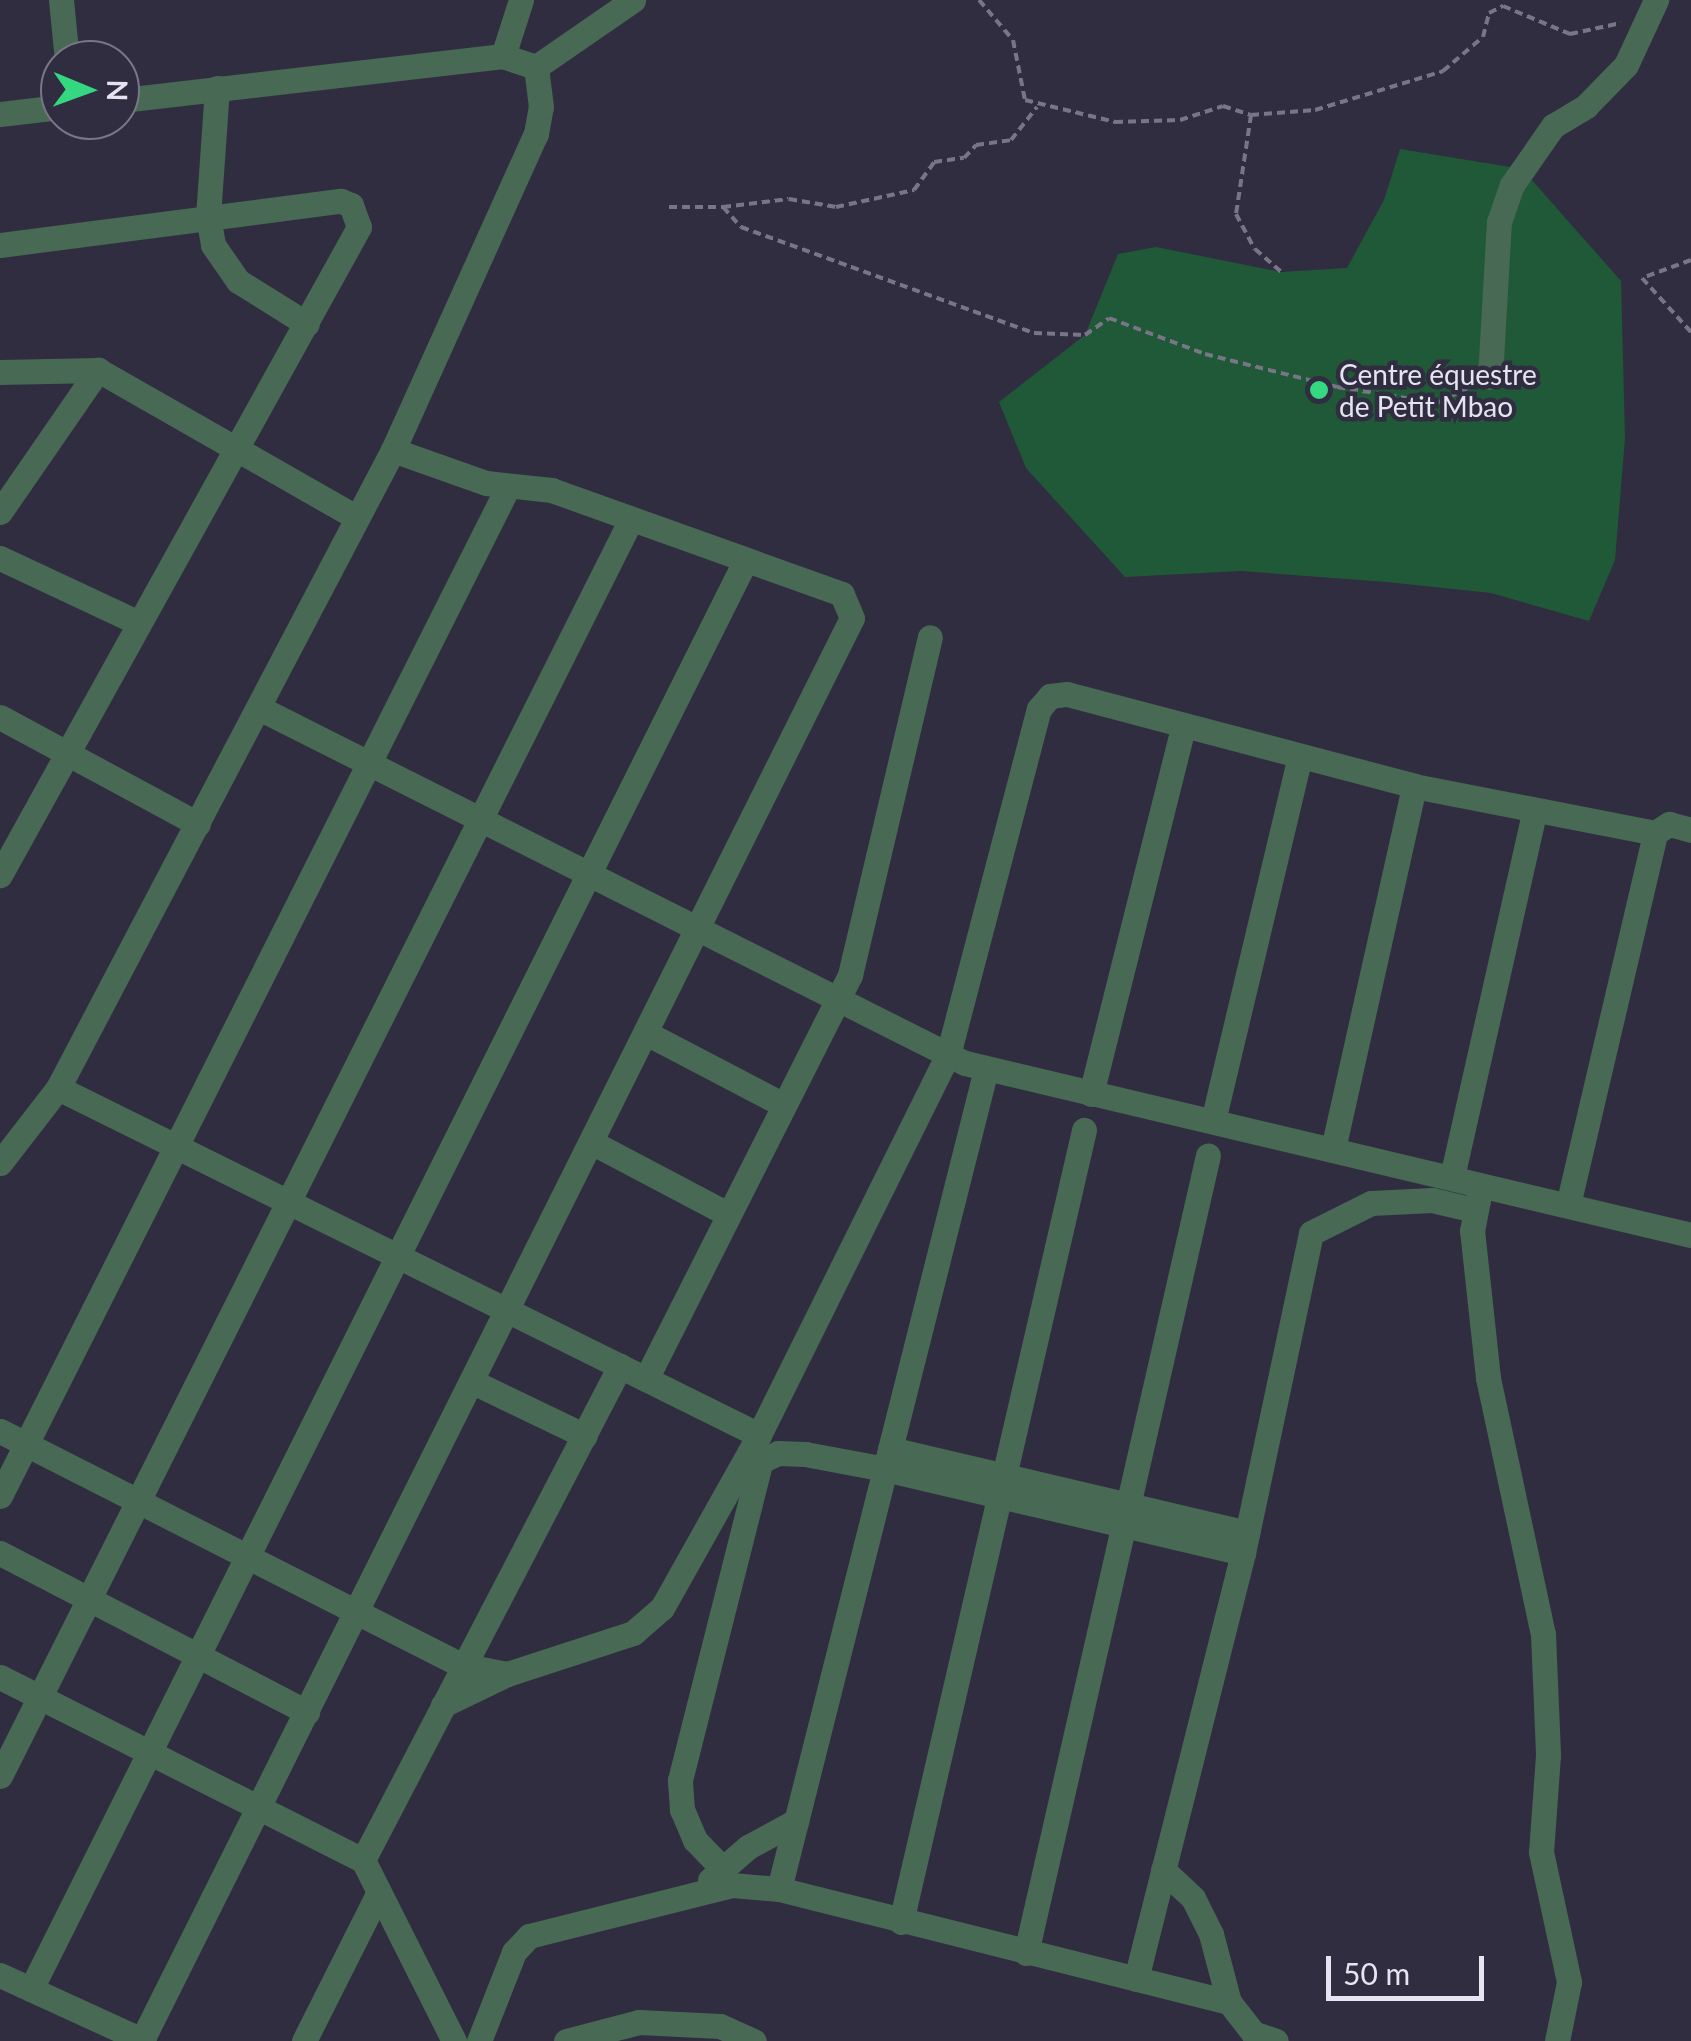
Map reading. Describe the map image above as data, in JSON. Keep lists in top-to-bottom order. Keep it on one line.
{"places":["Centre équestre de Petit Mbao"],"scale_bar":"50 m","north":"right"}
